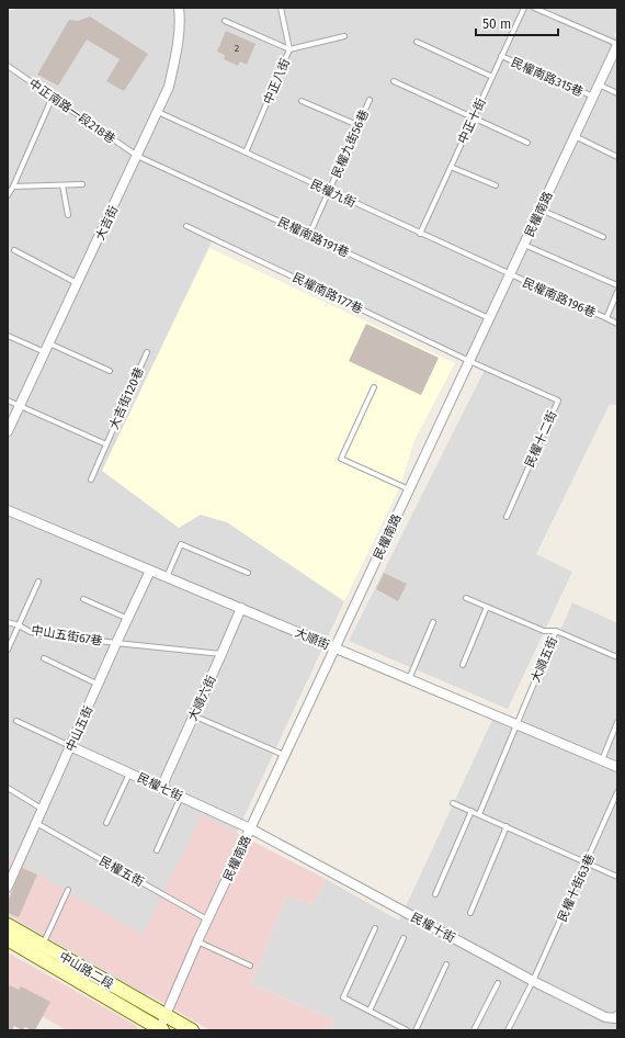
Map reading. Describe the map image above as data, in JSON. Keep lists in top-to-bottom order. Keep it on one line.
{"streets":{"main road":["中山路二段"],"street":["民權南路","大吉街","大順街","大順六街","中山五街","民權七街","民權十街"],"lane":["民權南路315巷","中正八街","中正南路一段218巷","中正十街","民權九街56巷","民權九街","民權南路191巷","民權南路177巷","民權南路196巷","大吉街120巷","民權十二街","中山五街67巷","大順五街","民權五街","民權十街63巷"]},"crossings":[["民權南路315巷","中正十街"],["民權南路315巷","民權南路"],["中正八街","民權九街"],["中正南路一段218巷","大吉街"],["中正南路一段218巷","民權南路191巷"],["中正十街","民權九街"],["民權九街56巷","民權九街"],["民權九街56巷","民權南路191巷"],["民權九街","民權南路"],["民權九街","大吉街"],["民權九街","民權南路196巷"],["民權南路","民權南路191巷"],["民權南路","民權南路177巷"],["民權南路","民權南路196巷"],["民權南路","民權十二街"],["民權南路","大順街"],["民權南路","民權七街"],["民權南路","民權五街"],["民權南路","民權十街"],["民權南路","中山路二段"],["大吉街","民權南路191巷"],["大吉街","大吉街120巷"],["民權南路177巷","民權十二街"],["中山五街67巷","大順六街"],["中山五街67巷","中山五街"],["大順街","大順五街"],["大順街","大順六街"],["大順街","中山五街"],["大順六街","民權七街"],["中山五街","民權七街"],["中山五街","民權五街"],["民權七街","民權十街"],["民權十街63巷","民權十街"]],"house_numbers":["2"],"scale_bar":"50 m"}
